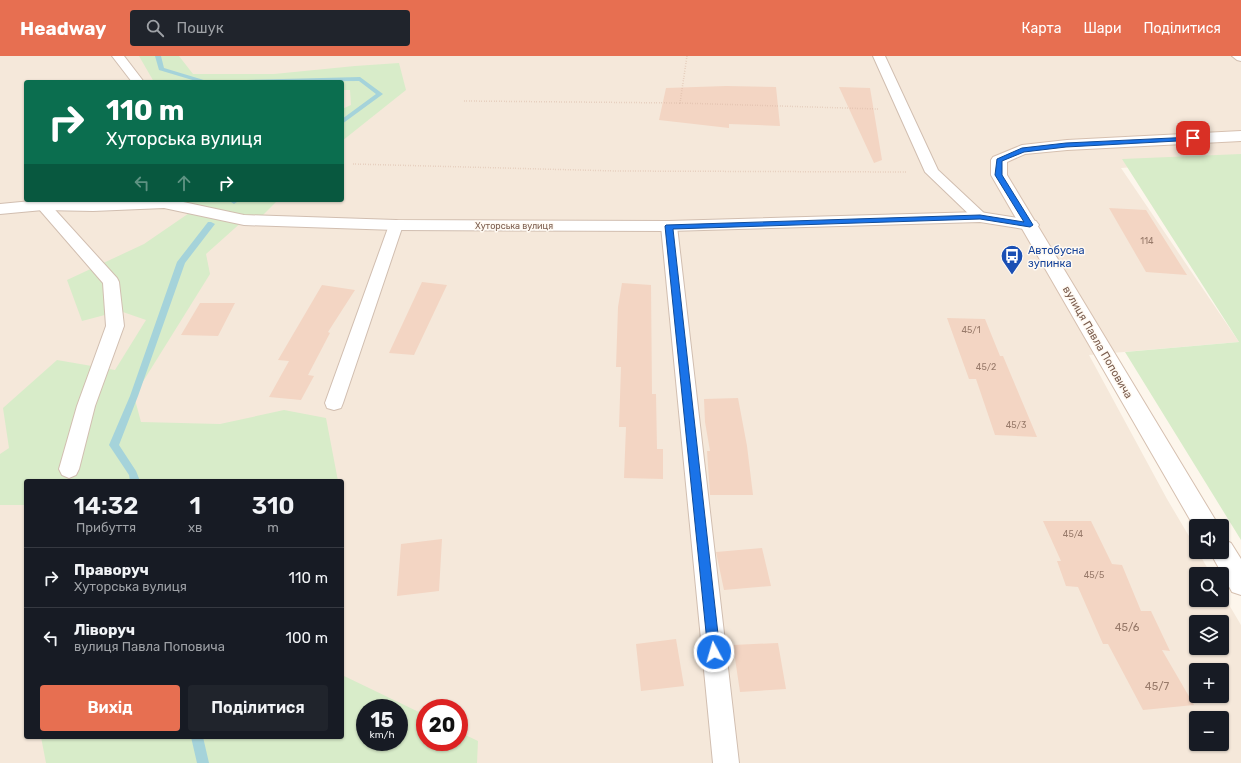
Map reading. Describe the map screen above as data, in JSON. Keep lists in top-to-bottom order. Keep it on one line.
{"streets":{"street":["Хуторська вулиця","вулиця Павла Поповича"]},"crossings":[["Хуторська вулиця","вулиця Павла Поповича"]],"places":{"bus stop":["Автобусна зупинка"]},"house_numbers":["114","45/1","45/2","45/3","45/4","45/5","45/6","45/7"],"page":{"header":"Headway","search":"Пошук","nav":["Карта","Шари","Поділитися"],"turn":["110 m","Хуторська вулиця"],"eta":["14:32","Прибуття","1","хв","310","m"],"map_buttons":["+","−"],"list":[{"name":"Праворуч","note":"Хуторська вулиця","value":"110 m"},{"name":"Ліворуч","note":"вулиця Павла Поповича","value":"100 m"}],"buttons":["Вихід","Поділитися"],"speed":"15 km/h","limit":"20"}}
